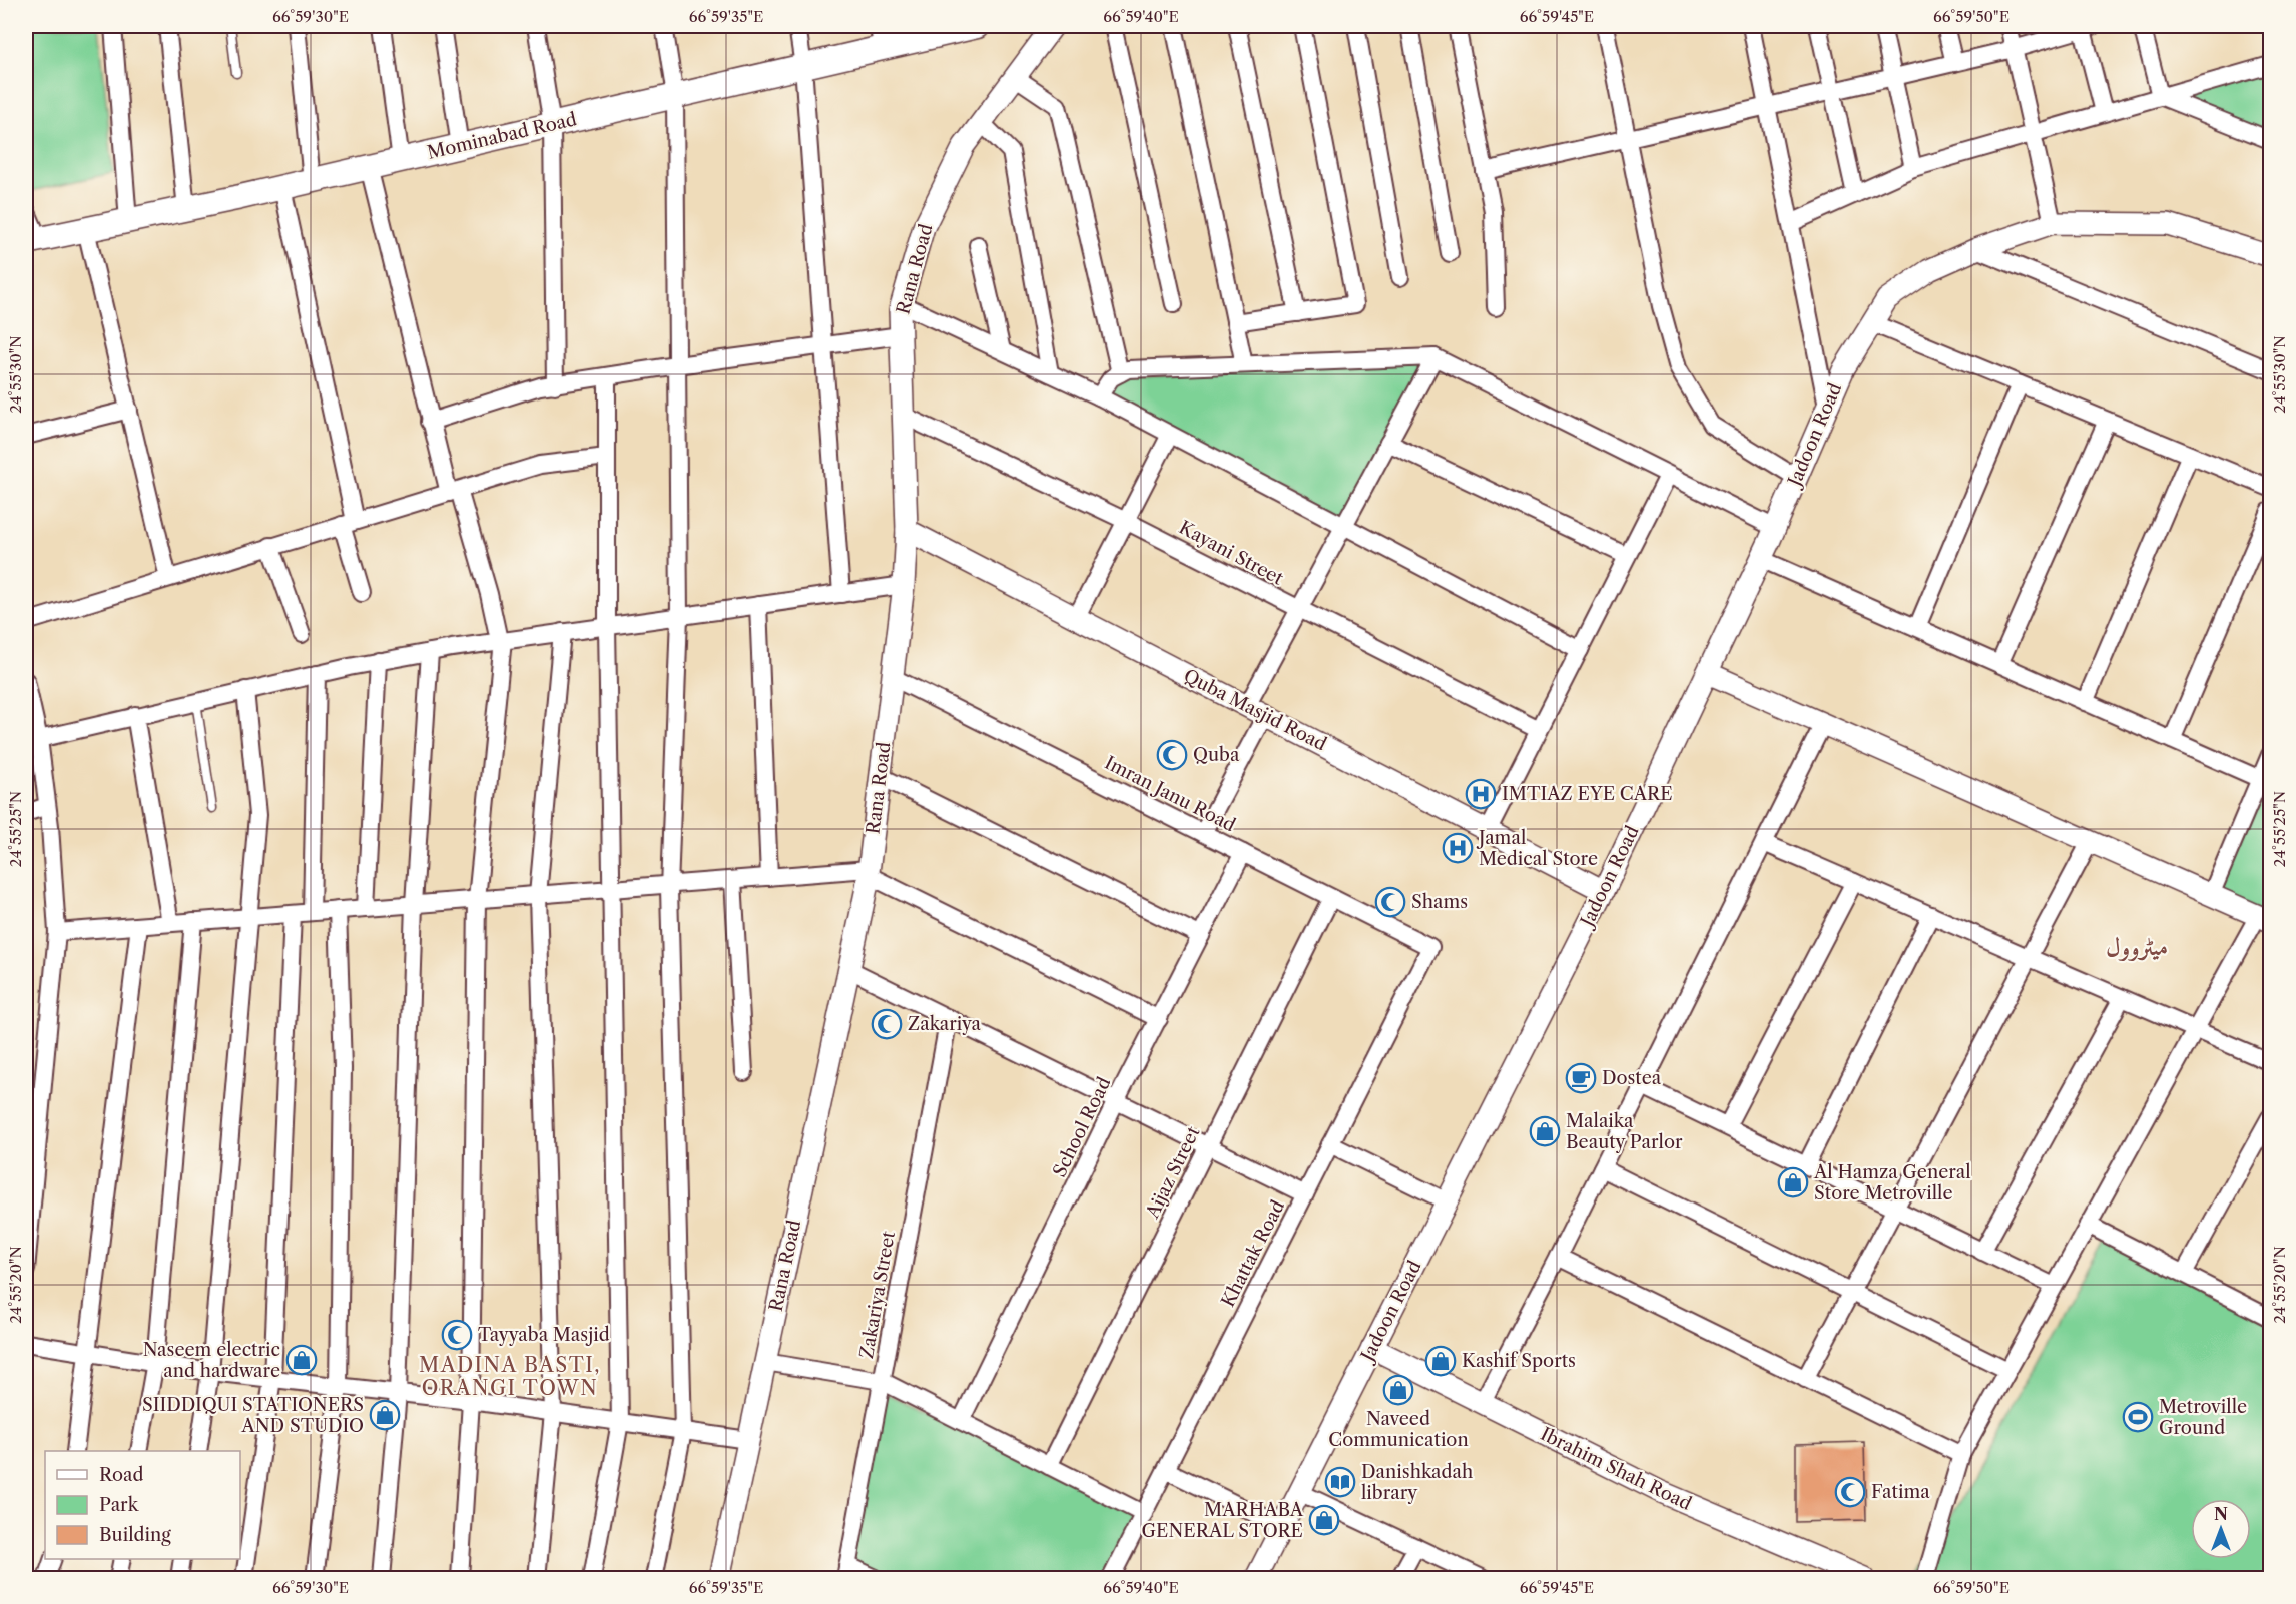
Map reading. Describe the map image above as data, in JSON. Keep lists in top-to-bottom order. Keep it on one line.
{"streets":{"main road":["Mominabad Road"],"street":["Rana Road","Jadoon Road","Kayani Street","Quba Masjid Road","Imran Janu Road","School Road","Aijaz Street","Khattak Road","Zakariya Street","Ibrahim Shah Road"]},"crossings":[["Rana Road","Kayani Street"],["Rana Road","Quba Masjid Road"],["Rana Road","Imran Janu Road"],["Jadoon Road","Quba Masjid Road"],["Jadoon Road","Ibrahim Shah Road"],["Imran Janu Road","School Road"],["Imran Janu Road","Aijaz Street"],["Imran Janu Road","Khattak Road"]],"districts":["میٹروول","MADINA BASTI, ORANGI TOWN"],"places":{"mosque":["Quba","Shams","Zakariya","Tayyaba Masjid","Fatima"],"hospital":["IMTIAZ EYE CARE","Jamal Medical Store"],"cafe":["Dostea"],"shop":["Malaika Beauty Parlor","Al Hamza General Store Metroville","Naseem electric and hardware","Kashif Sports","Naveed Communication","SIIDDIQUI STATIONERS AND STUDIO","MARHABA GENERAL STORE"],"sports":["Metroville Ground"],"library":["Danishkadah library"]},"legend":["Road","Park","Building"],"north":"top","coordinates":["66°59'30\"E","66°59'35\"E","66°59'40\"E","66°59'45\"E","66°59'50\"E","24°55'30\"N","24°55'25\"N","24°55'20\"N"]}
